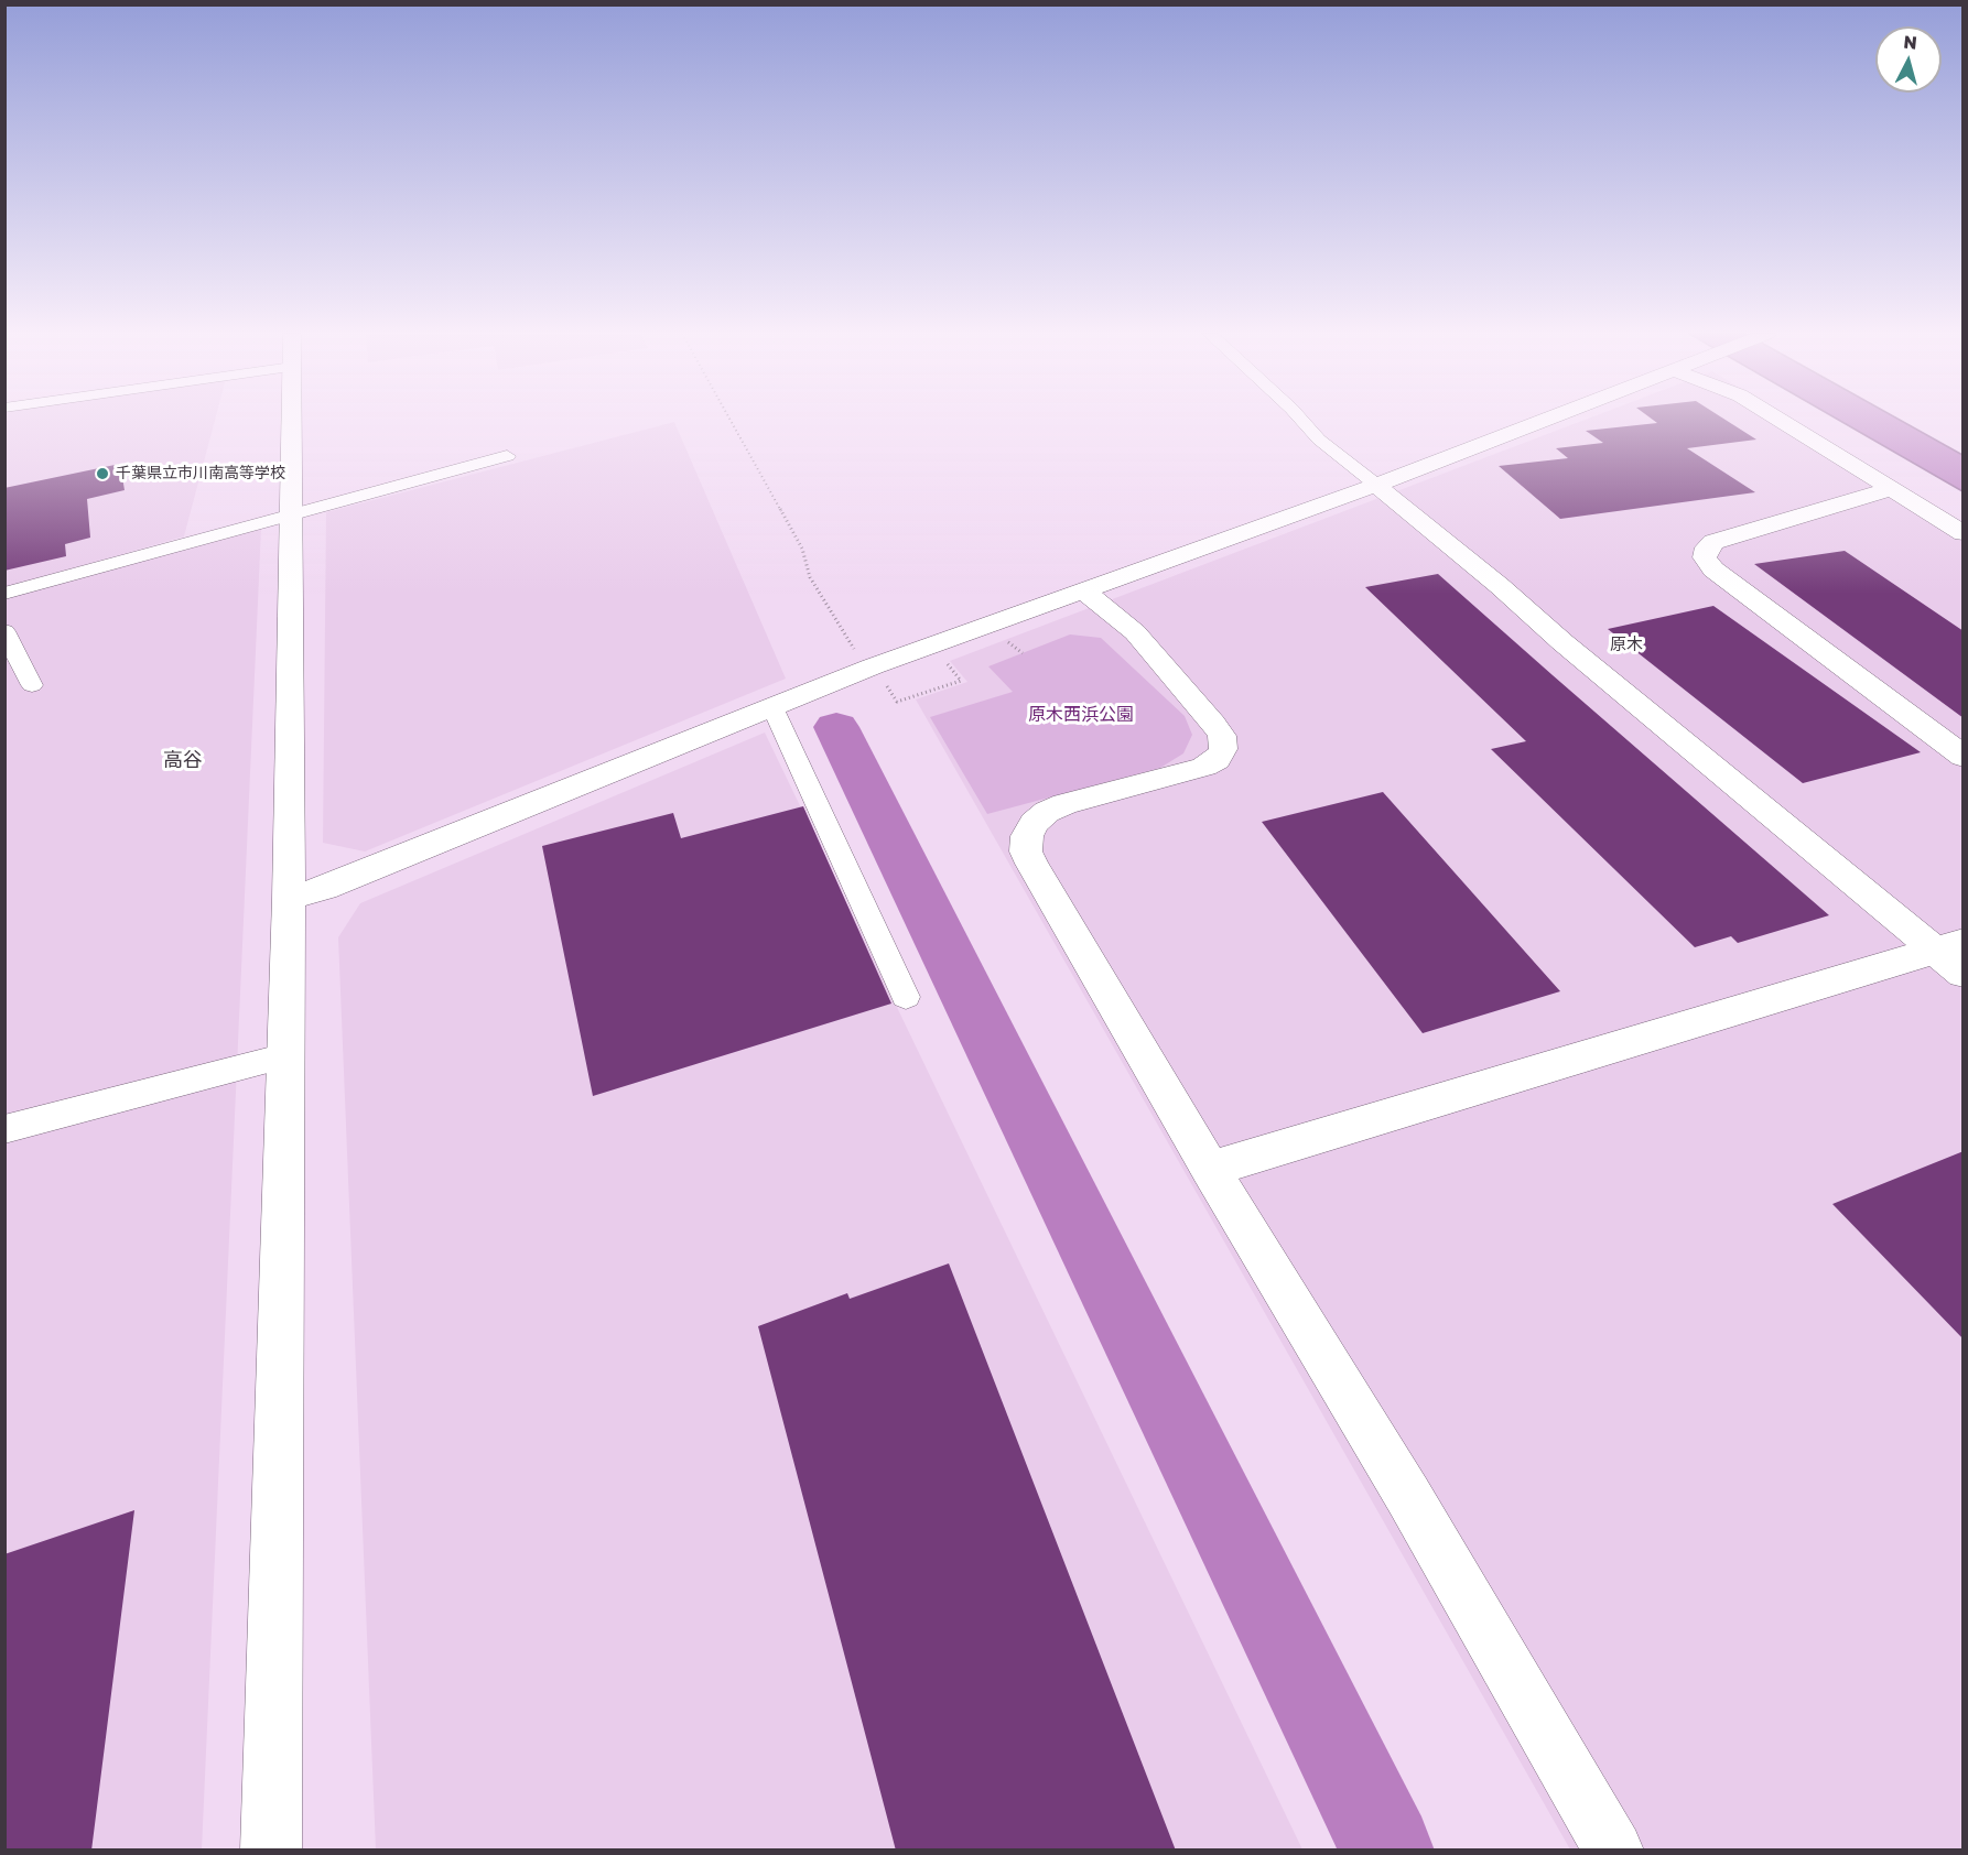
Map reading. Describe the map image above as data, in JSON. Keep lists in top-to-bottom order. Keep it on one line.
{"districts":["原木","高谷"],"parks":["原木西浜公園"],"places":["千葉県立市川南高等学校"],"north":"top"}
